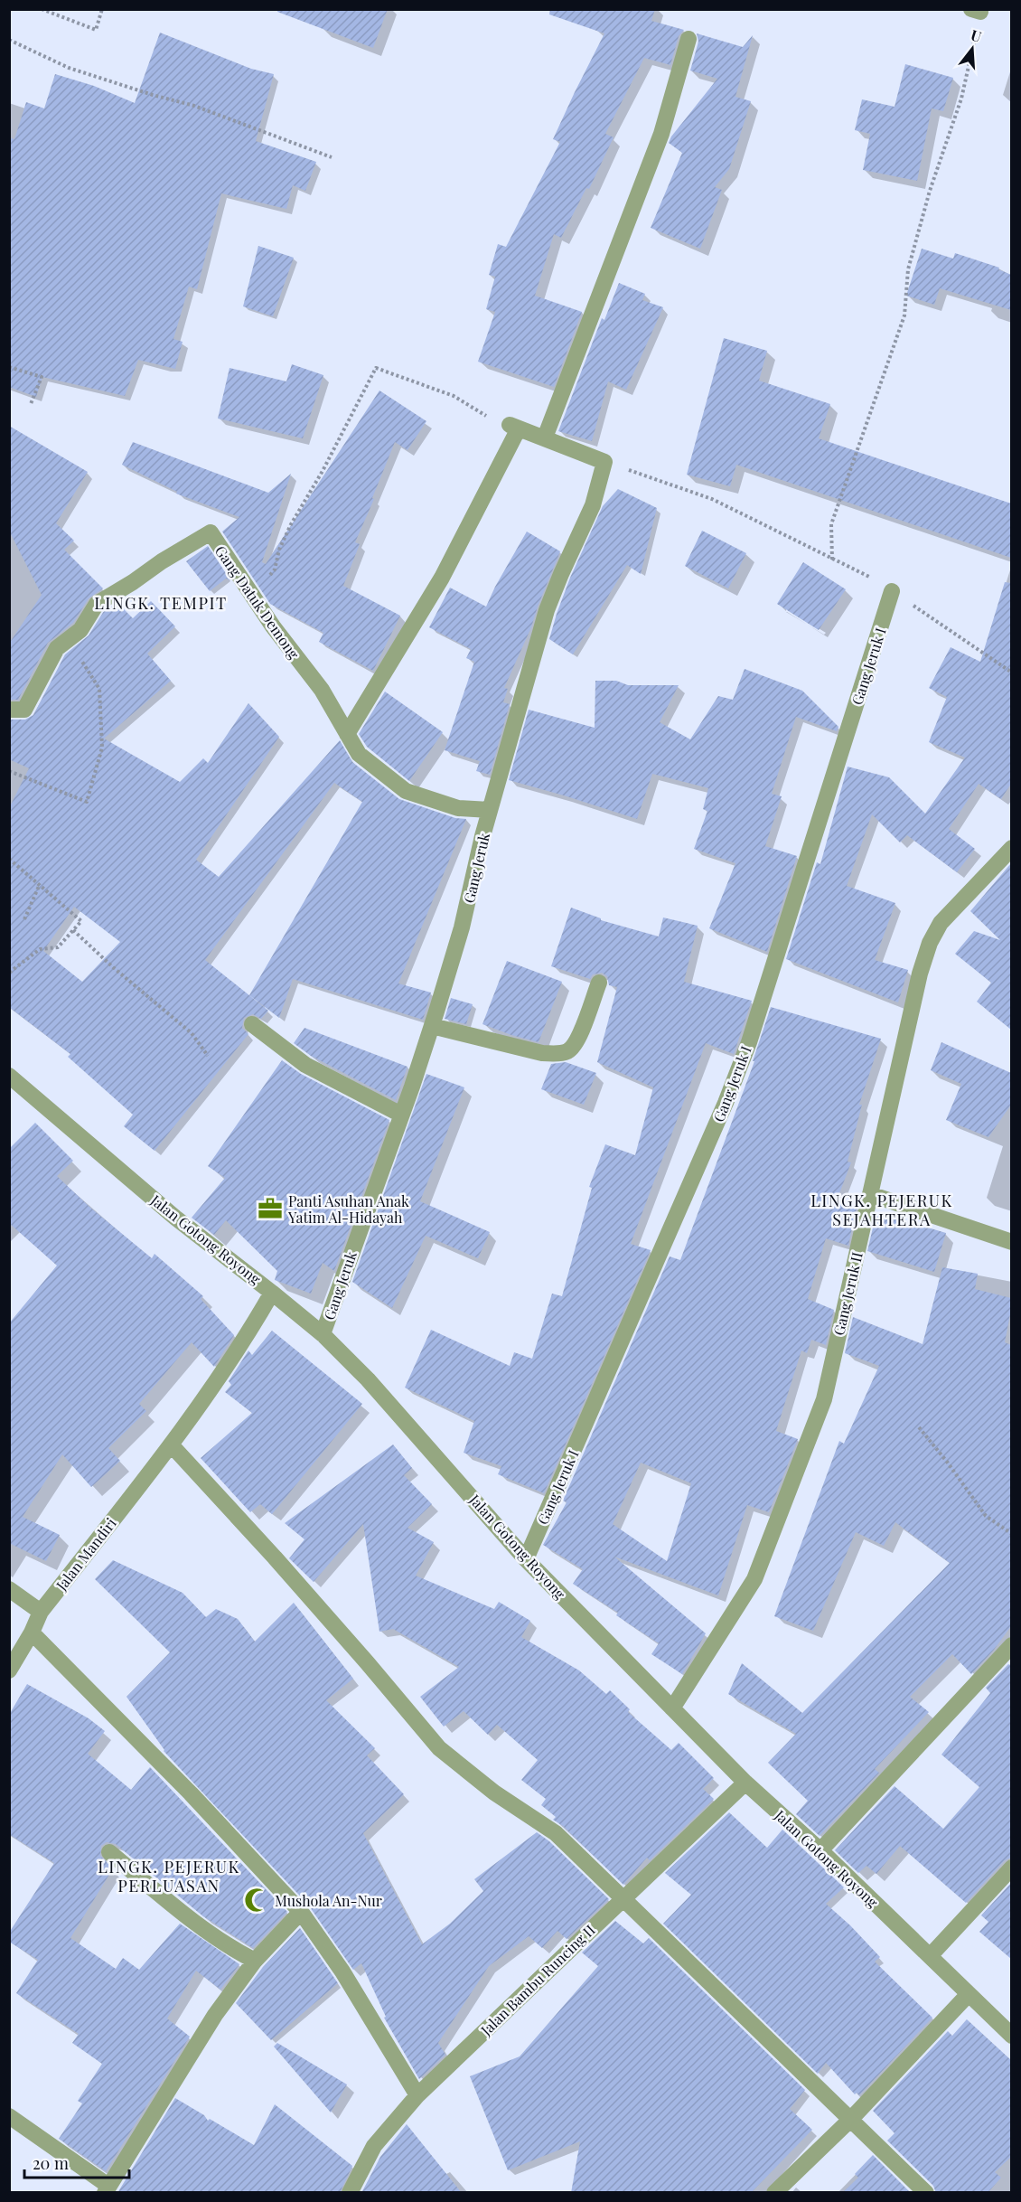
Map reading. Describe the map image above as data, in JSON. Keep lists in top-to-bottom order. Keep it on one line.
{"streets":{"street":["Gang Datuk Demong","Gang Jeruk I","Gang Jeruk","Jalan Gotong Royong","Gang Jeruk II","Jalan Mandiri","Jalan Bambu Runcing II"]},"crossings":[["Gang Datuk Demong","Gang Jeruk"],["Gang Jeruk I","Jalan Gotong Royong"],["Gang Jeruk","Jalan Gotong Royong"],["Jalan Gotong Royong","Gang Jeruk II"],["Jalan Gotong Royong","Jalan Mandiri"],["Jalan Gotong Royong","Jalan Bambu Runcing II"]],"districts":["LINGK. TEMPIT","LINGK. PEJERUK SEJAHTERA","LINGK. PEJERUK PERLUASAN"],"places":{"office":["Panti Asuhan Anak Yatim Al-Hidayah"],"mosque":["Mushola An-Nur"]},"scale_bar":"20 m","north":"top"}
